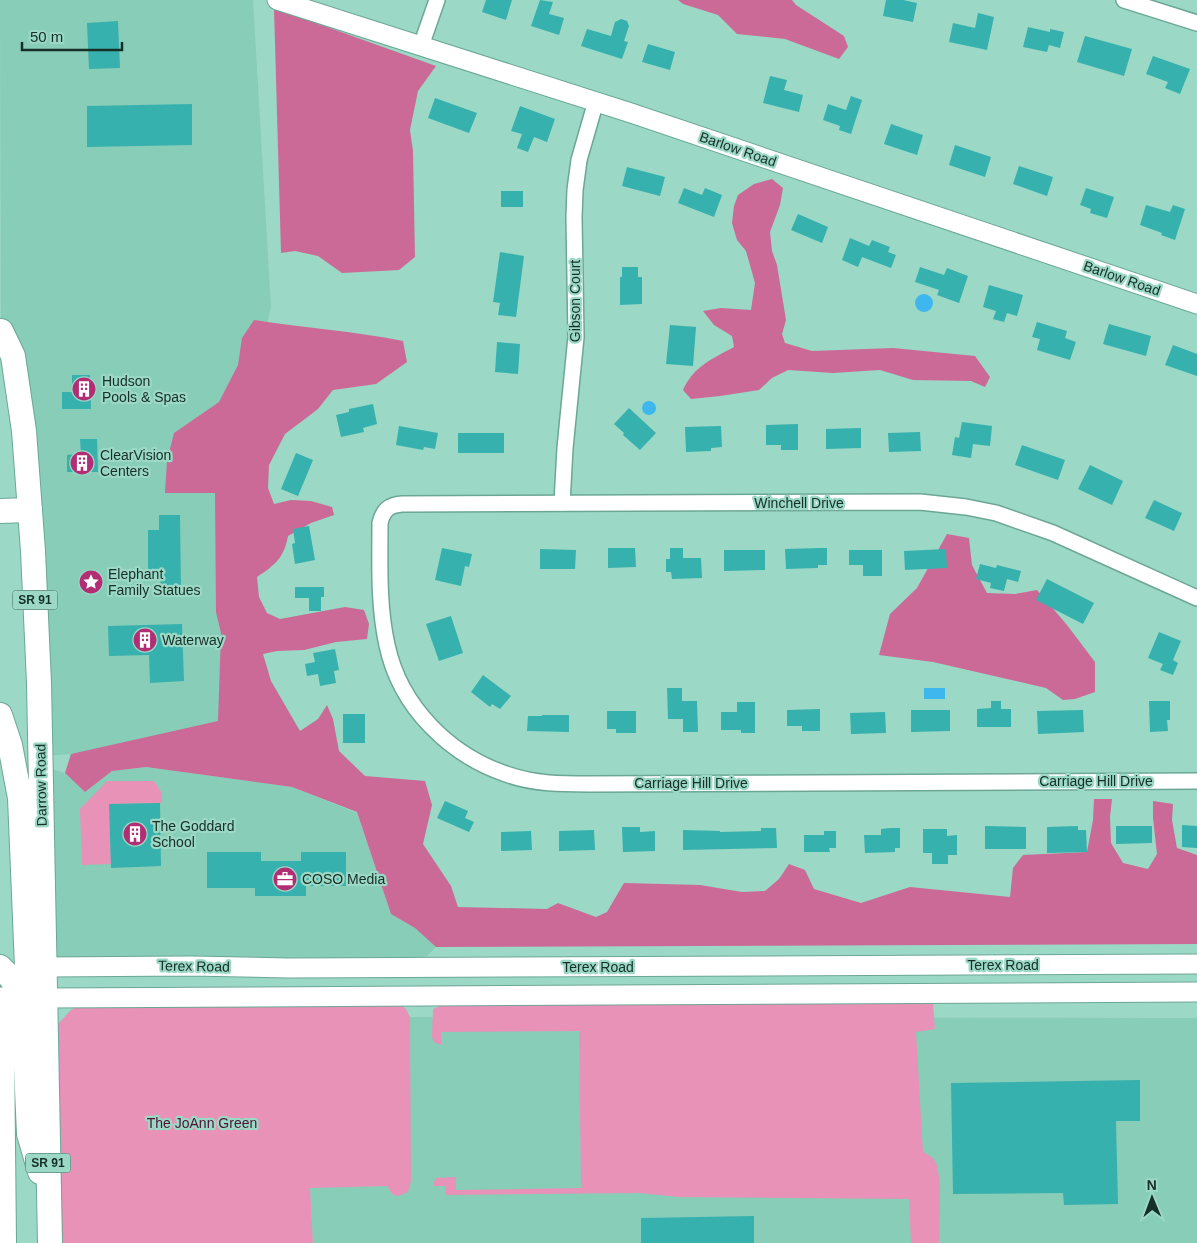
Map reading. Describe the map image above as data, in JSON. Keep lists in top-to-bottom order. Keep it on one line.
{"streets":{"main road":["SR 91","Darrow Road","Terex Road"],"street":["Barlow Road","Gibson Court","Winchell Drive","Carriage Hill Drive"]},"crossings":[["Barlow Road","Gibson Court"],["Gibson Court","Winchell Drive"],["Winchell Drive","Carriage Hill Drive"],["Darrow Road","Terex Road"]],"parks":["The JoAnn Green"],"places":{"building":["Hudson Pools & Spas","ClearVision Centers","Waterway","The Goddard School"],"place":["Elephant Family Statues"],"office":["COSO Media"]},"scale_bar":"50 m","north":"top"}
